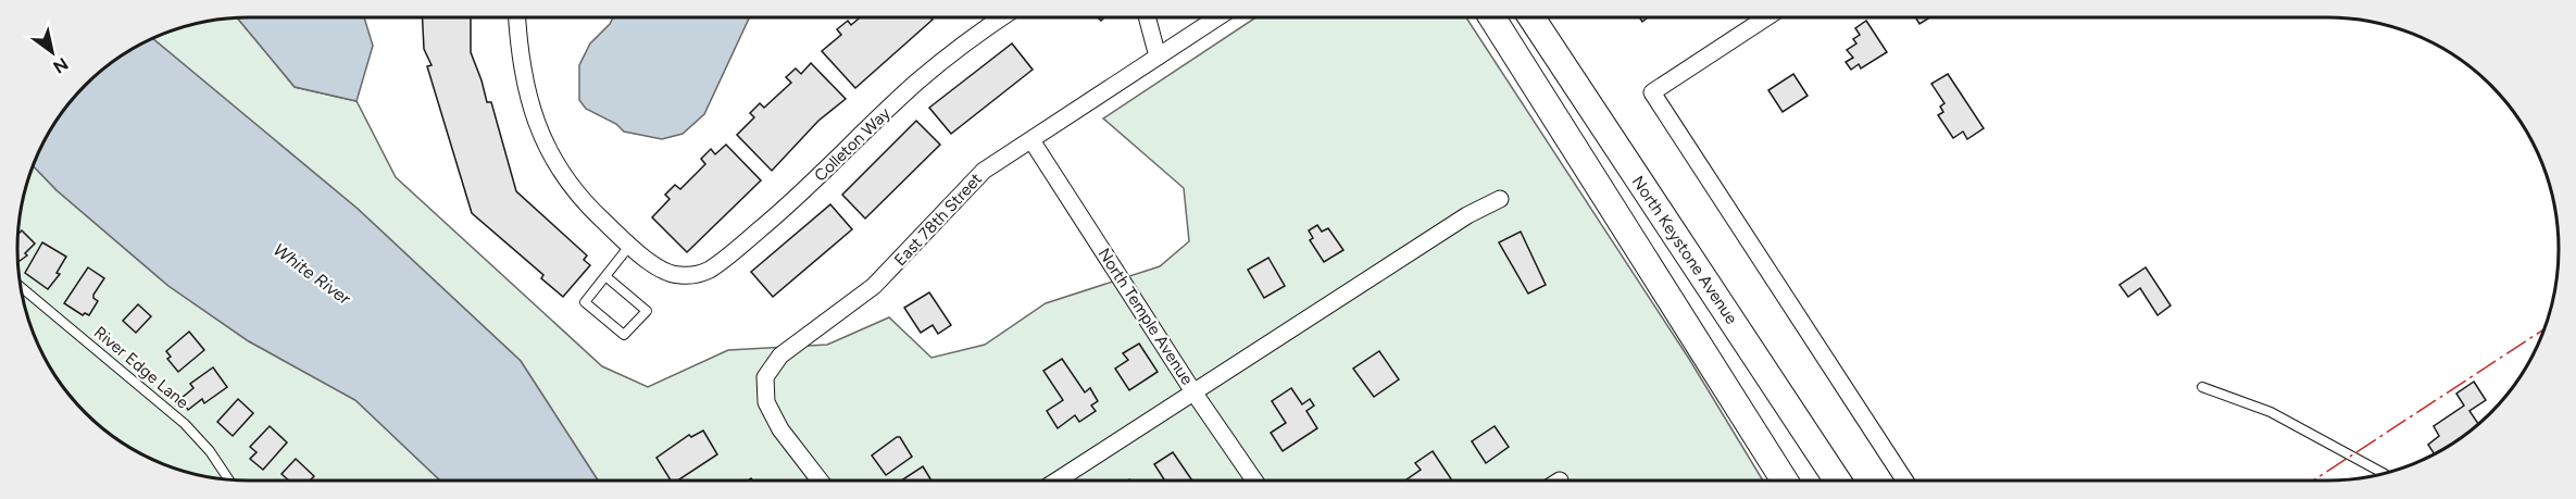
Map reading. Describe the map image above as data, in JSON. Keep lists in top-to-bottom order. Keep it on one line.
{"streets":{"main road":["North Keystone Avenue"],"street":["Colleton Way","East 78th Street","North Temple Avenue"],"lane":["River Edge Lane"]},"crossings":[["East 78th Street","North Temple Avenue"]],"water":["White River"],"north":"bottom right"}
